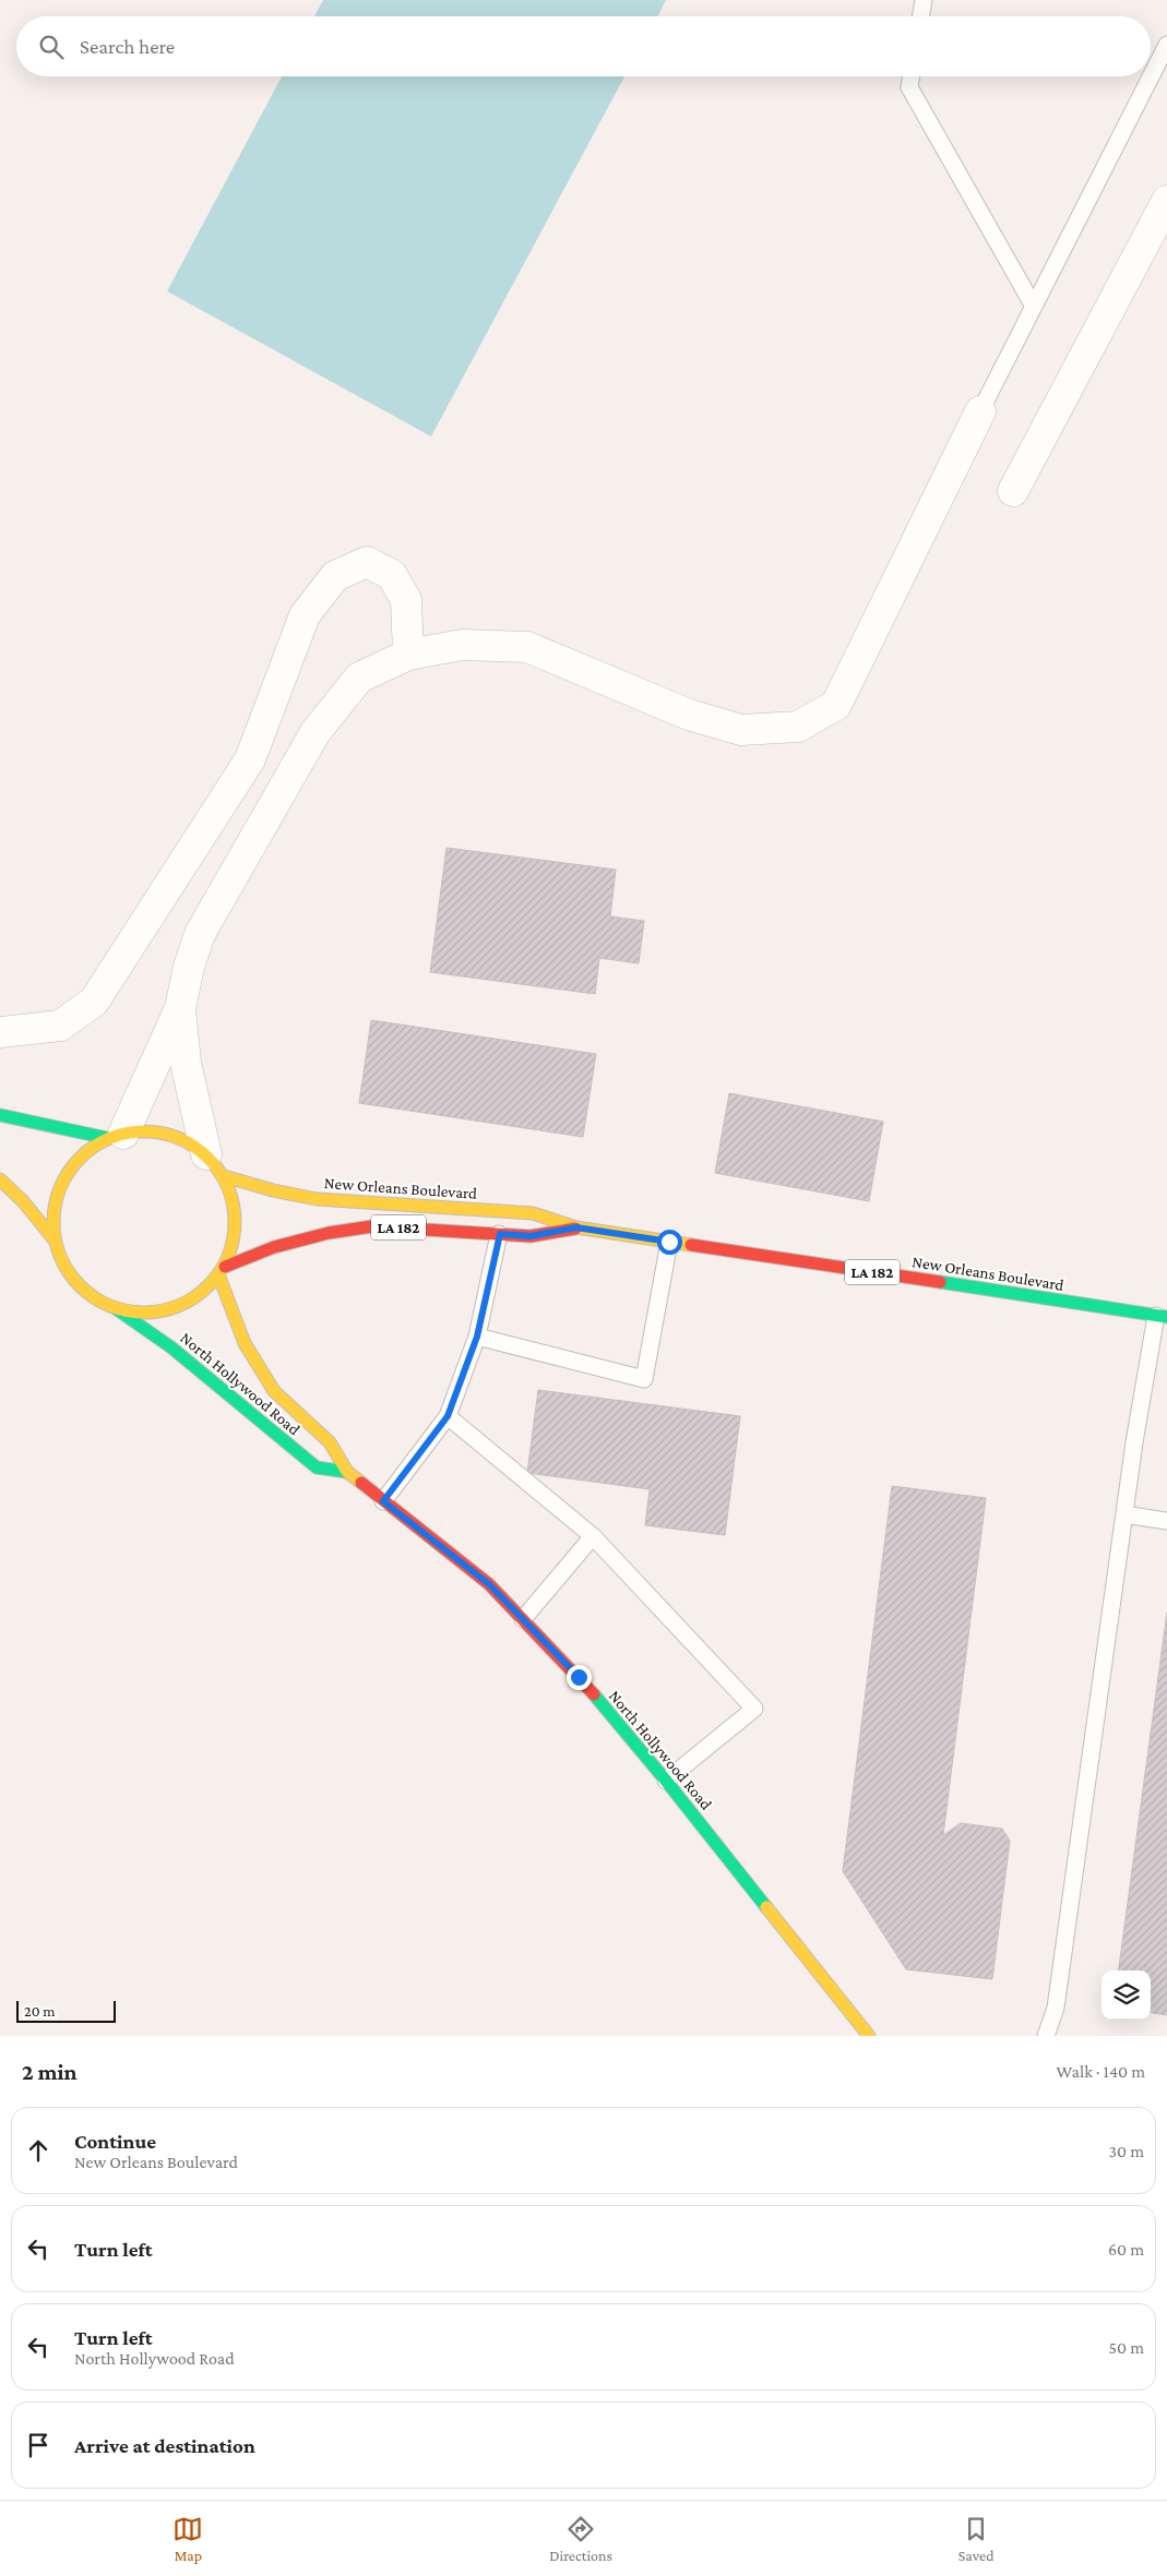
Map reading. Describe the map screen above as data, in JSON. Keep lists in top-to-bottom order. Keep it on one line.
{"streets":{"main road":["New Orleans Boulevard","LA 182","North Hollywood Road"]},"crossings":[["New Orleans Boulevard","North Hollywood Road"]],"scale_bar":"20 m","page":{"search":"Search here","scale":"20 m","heading":["2 min","Walk · 140 m"],"list":[["Continue","New Orleans Boulevard","30 m"],["Turn left","60 m"],["Turn left","North Hollywood Road","50 m"],"Arrive at destination"],"nav":["Map","Directions","Saved"]}}
